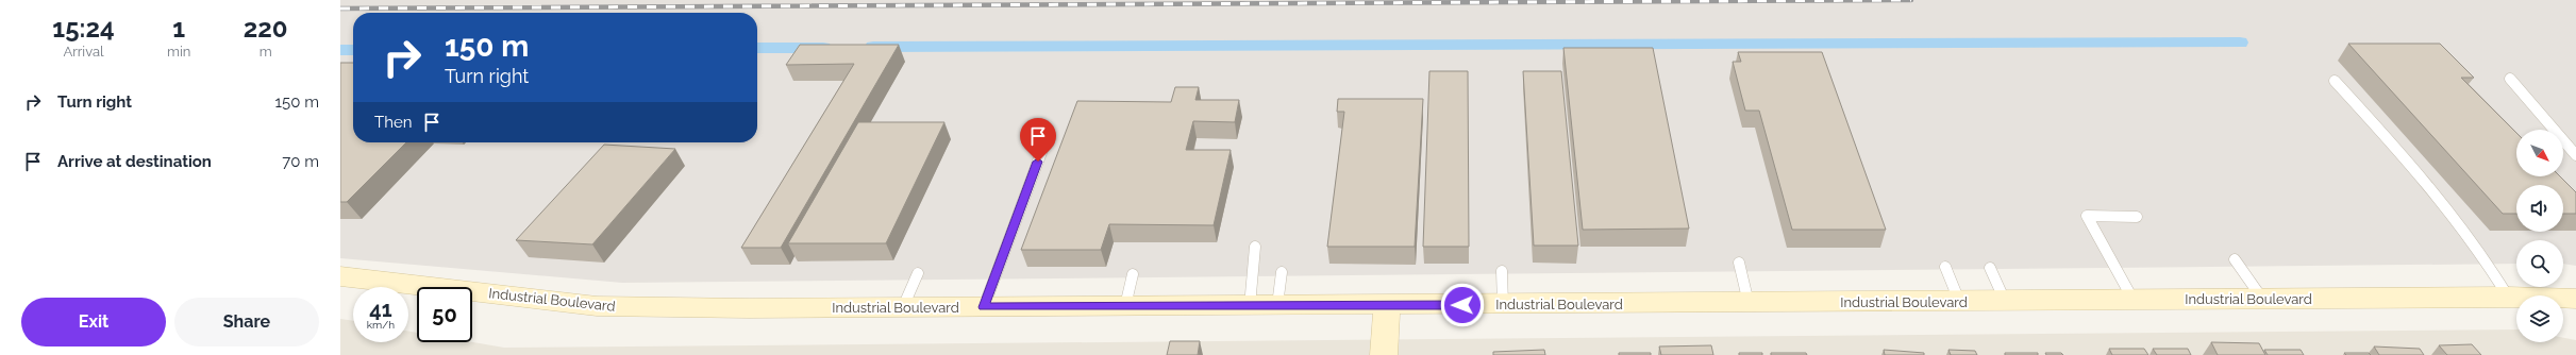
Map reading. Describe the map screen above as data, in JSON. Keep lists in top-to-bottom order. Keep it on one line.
{"streets":{"main road":["Industrial Boulevard"]},"north":"bottom right","page":{"eta":["15:24","Arrival","1","min","220","m"],"turn":["150 m","Turn right"],"list":[{"name":"Turn right","value":"150 m"},{"name":"Arrive at destination","value":"70 m"}],"then":"Then","speed":"41 km/h","limit":"50","buttons":["Exit","Share"]}}
